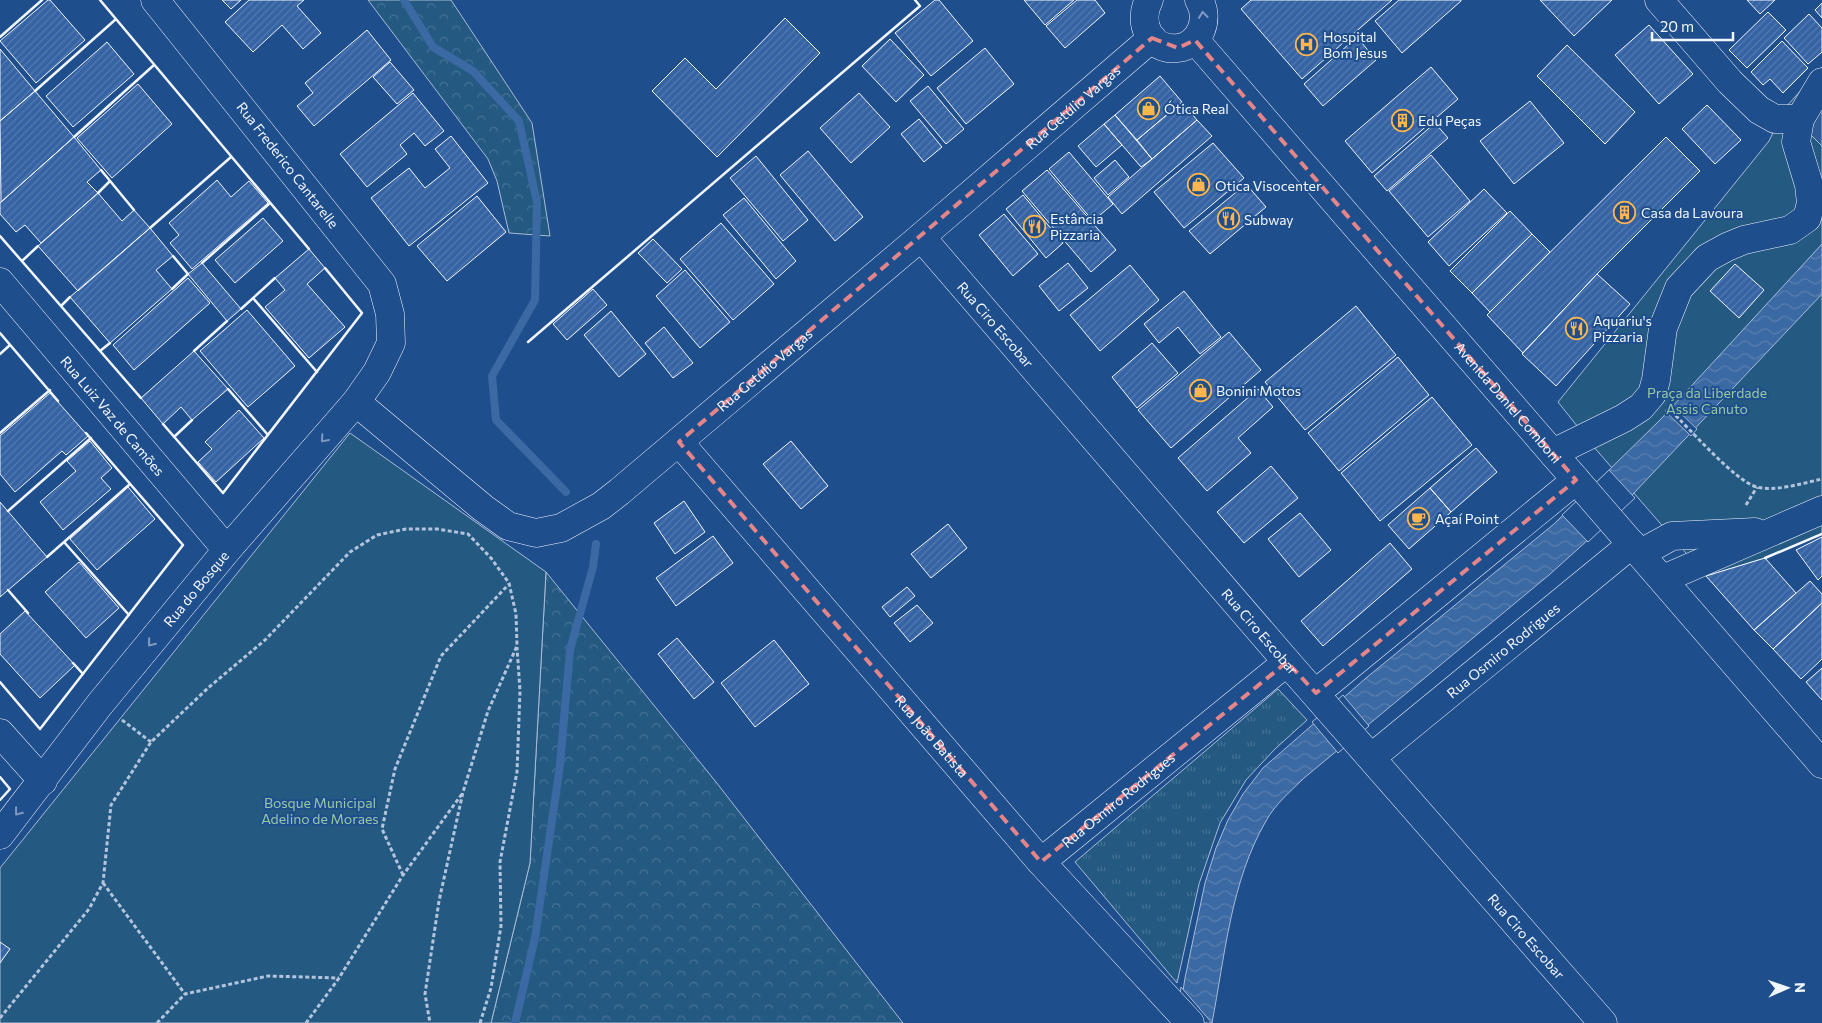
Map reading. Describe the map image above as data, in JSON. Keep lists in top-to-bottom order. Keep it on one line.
{"streets":{"street":["Rua Getúlio Vargas","Rua Frederico Cantarelle","Rua Ciro Escobar","Avenida Daniel Comboni","Rua Luiz Vaz de Camões","Rua do Bosque","Rua Osmiro Rodrigues","Rua João Batista"]},"crossings":[["Rua Getúlio Vargas","Rua Ciro Escobar"],["Rua Getúlio Vargas","Rua do Bosque"],["Rua Getúlio Vargas","Rua João Batista"],["Rua Frederico Cantarelle","Rua do Bosque"],["Rua Ciro Escobar","Rua Osmiro Rodrigues"],["Avenida Daniel Comboni","Rua Osmiro Rodrigues"],["Rua Luiz Vaz de Camões","Rua do Bosque"],["Rua Osmiro Rodrigues","Rua João Batista"]],"one_way":["Rua do Bosque"],"parks":["Praça da Liberdade Assis Canuto","Bosque Municipal Adelino de Moraes"],"places":{"hospital":["Hospital Bom Jesus"],"shop":["Ótica Real","Otica Visocenter","Bonini Motos"],"building":["Edu Peças","Casa da Lavoura"],"restaurant":["Subway","Estância Pizzaria","Aquariu's Pizzaria"],"cafe":["Açaí Point"]},"scale_bar":"20 m","north":"right"}
